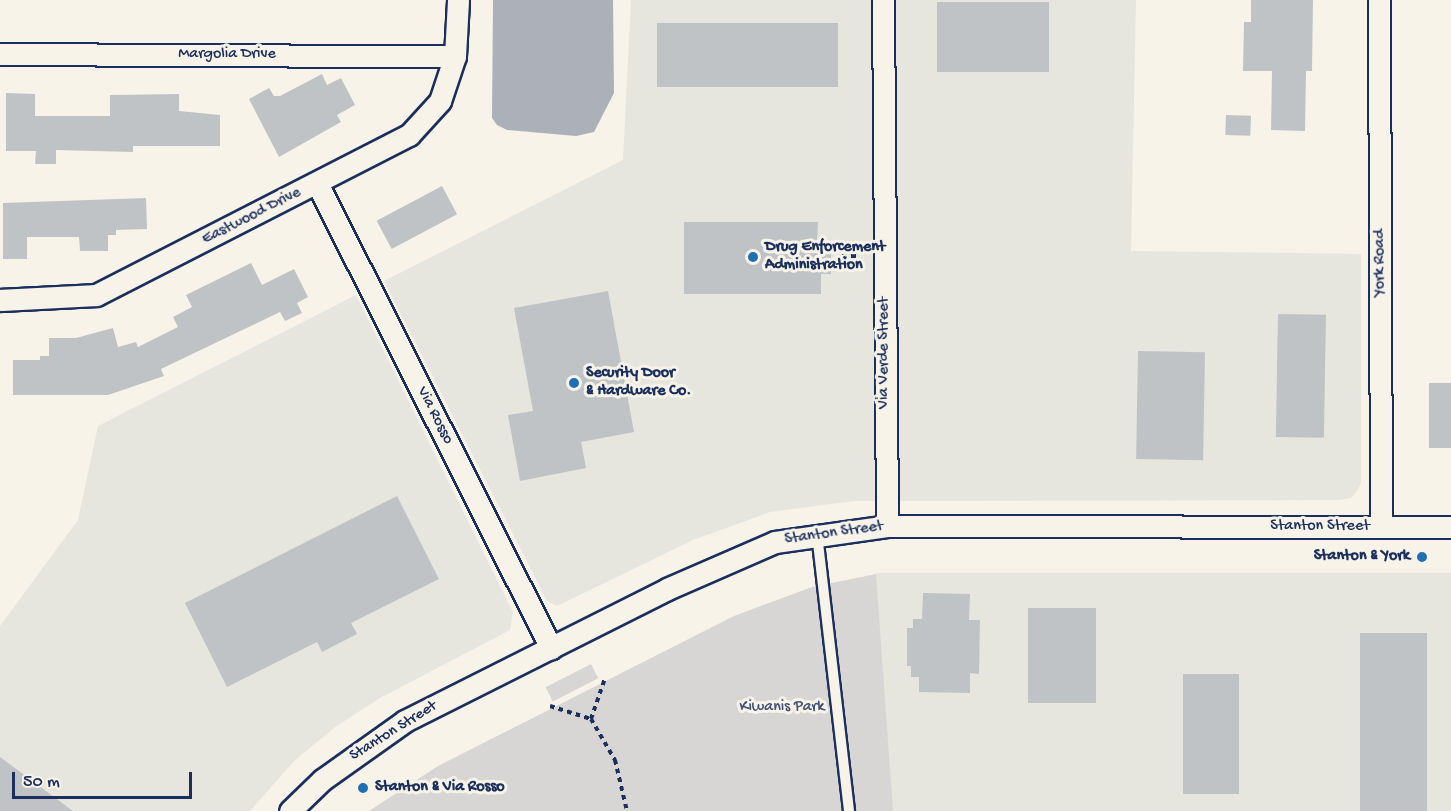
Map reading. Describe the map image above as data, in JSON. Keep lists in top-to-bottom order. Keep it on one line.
{"streets":{"street":["Margolia Drive","Eastwood Drive","York Road","Via Verde Street","Via Rosso","Stanton Street"]},"crossings":[["Margolia Drive","Eastwood Drive"],["Eastwood Drive","Via Rosso"],["York Road","Stanton Street"],["Via Verde Street","Stanton Street"],["Via Rosso","Stanton Street"]],"parks":["Kiwanis Park"],"places":["Drug Enforcement Administration","Security Door & Hardware Co.","Stanton & York","Stanton & Via Rosso"],"scale_bar":"50 m"}
